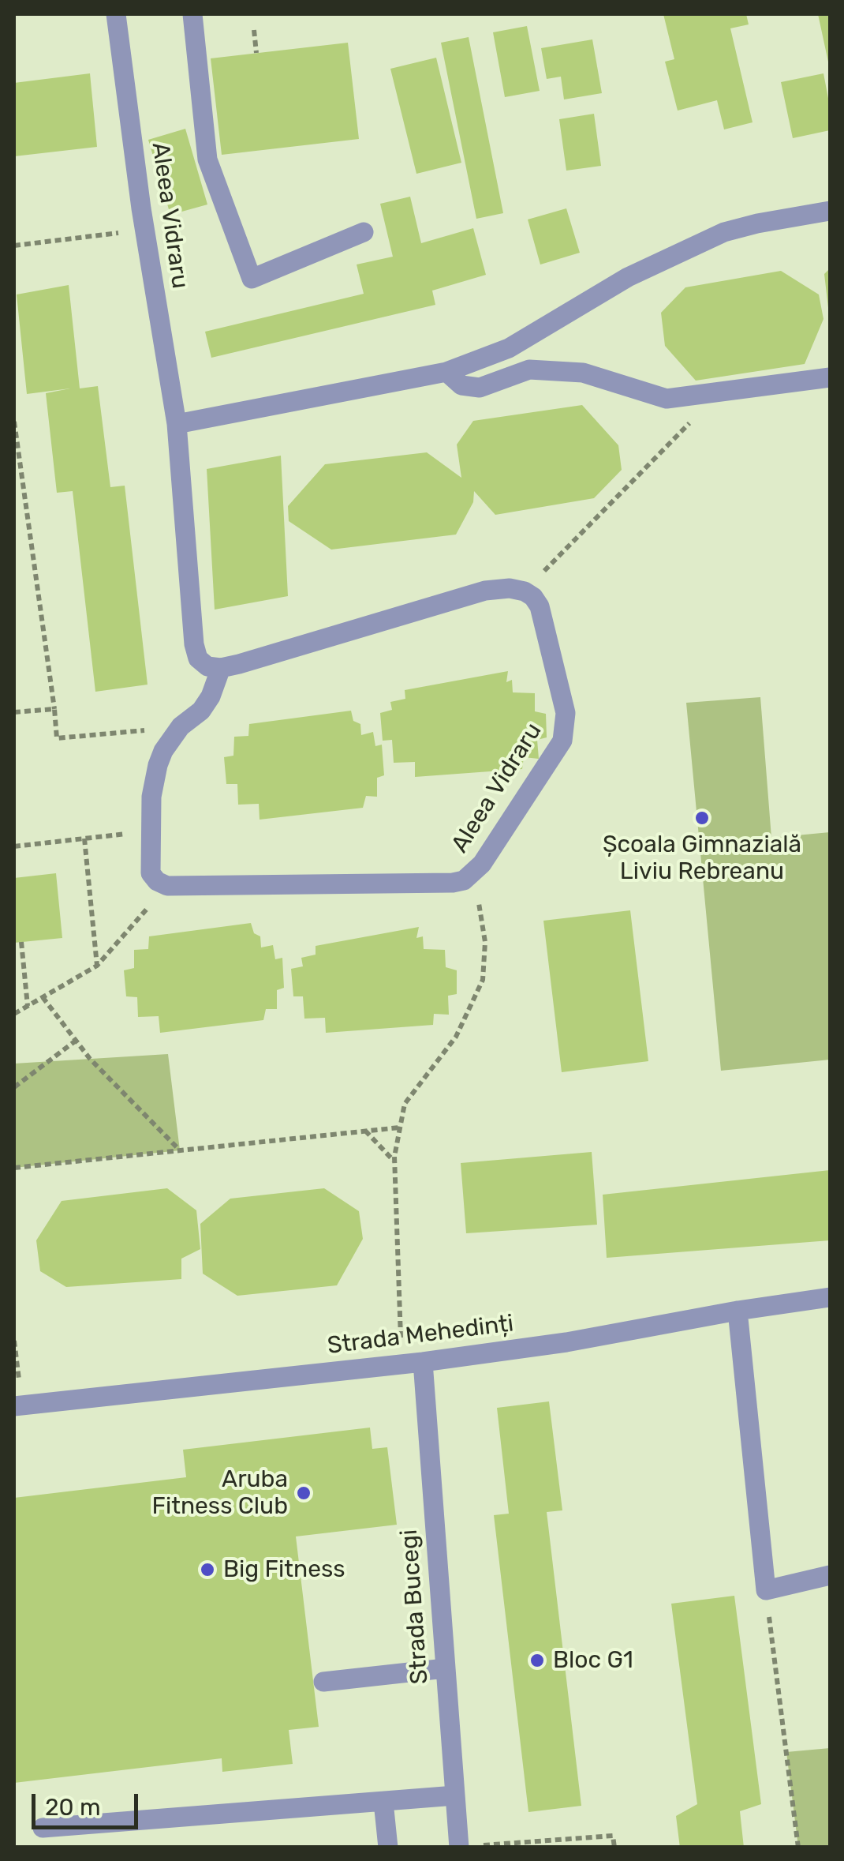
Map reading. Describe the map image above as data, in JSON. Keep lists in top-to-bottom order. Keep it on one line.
{"streets":{"street":["Aleea Vidraru","Strada Mehedinți","Strada Bucegi"]},"crossings":[["Strada Mehedinți","Strada Bucegi"]],"places":["Școala Gimnazială Liviu Rebreanu","Aruba Fitness Club","Big Fitness","Bloc G1"],"scale_bar":"20 m"}
